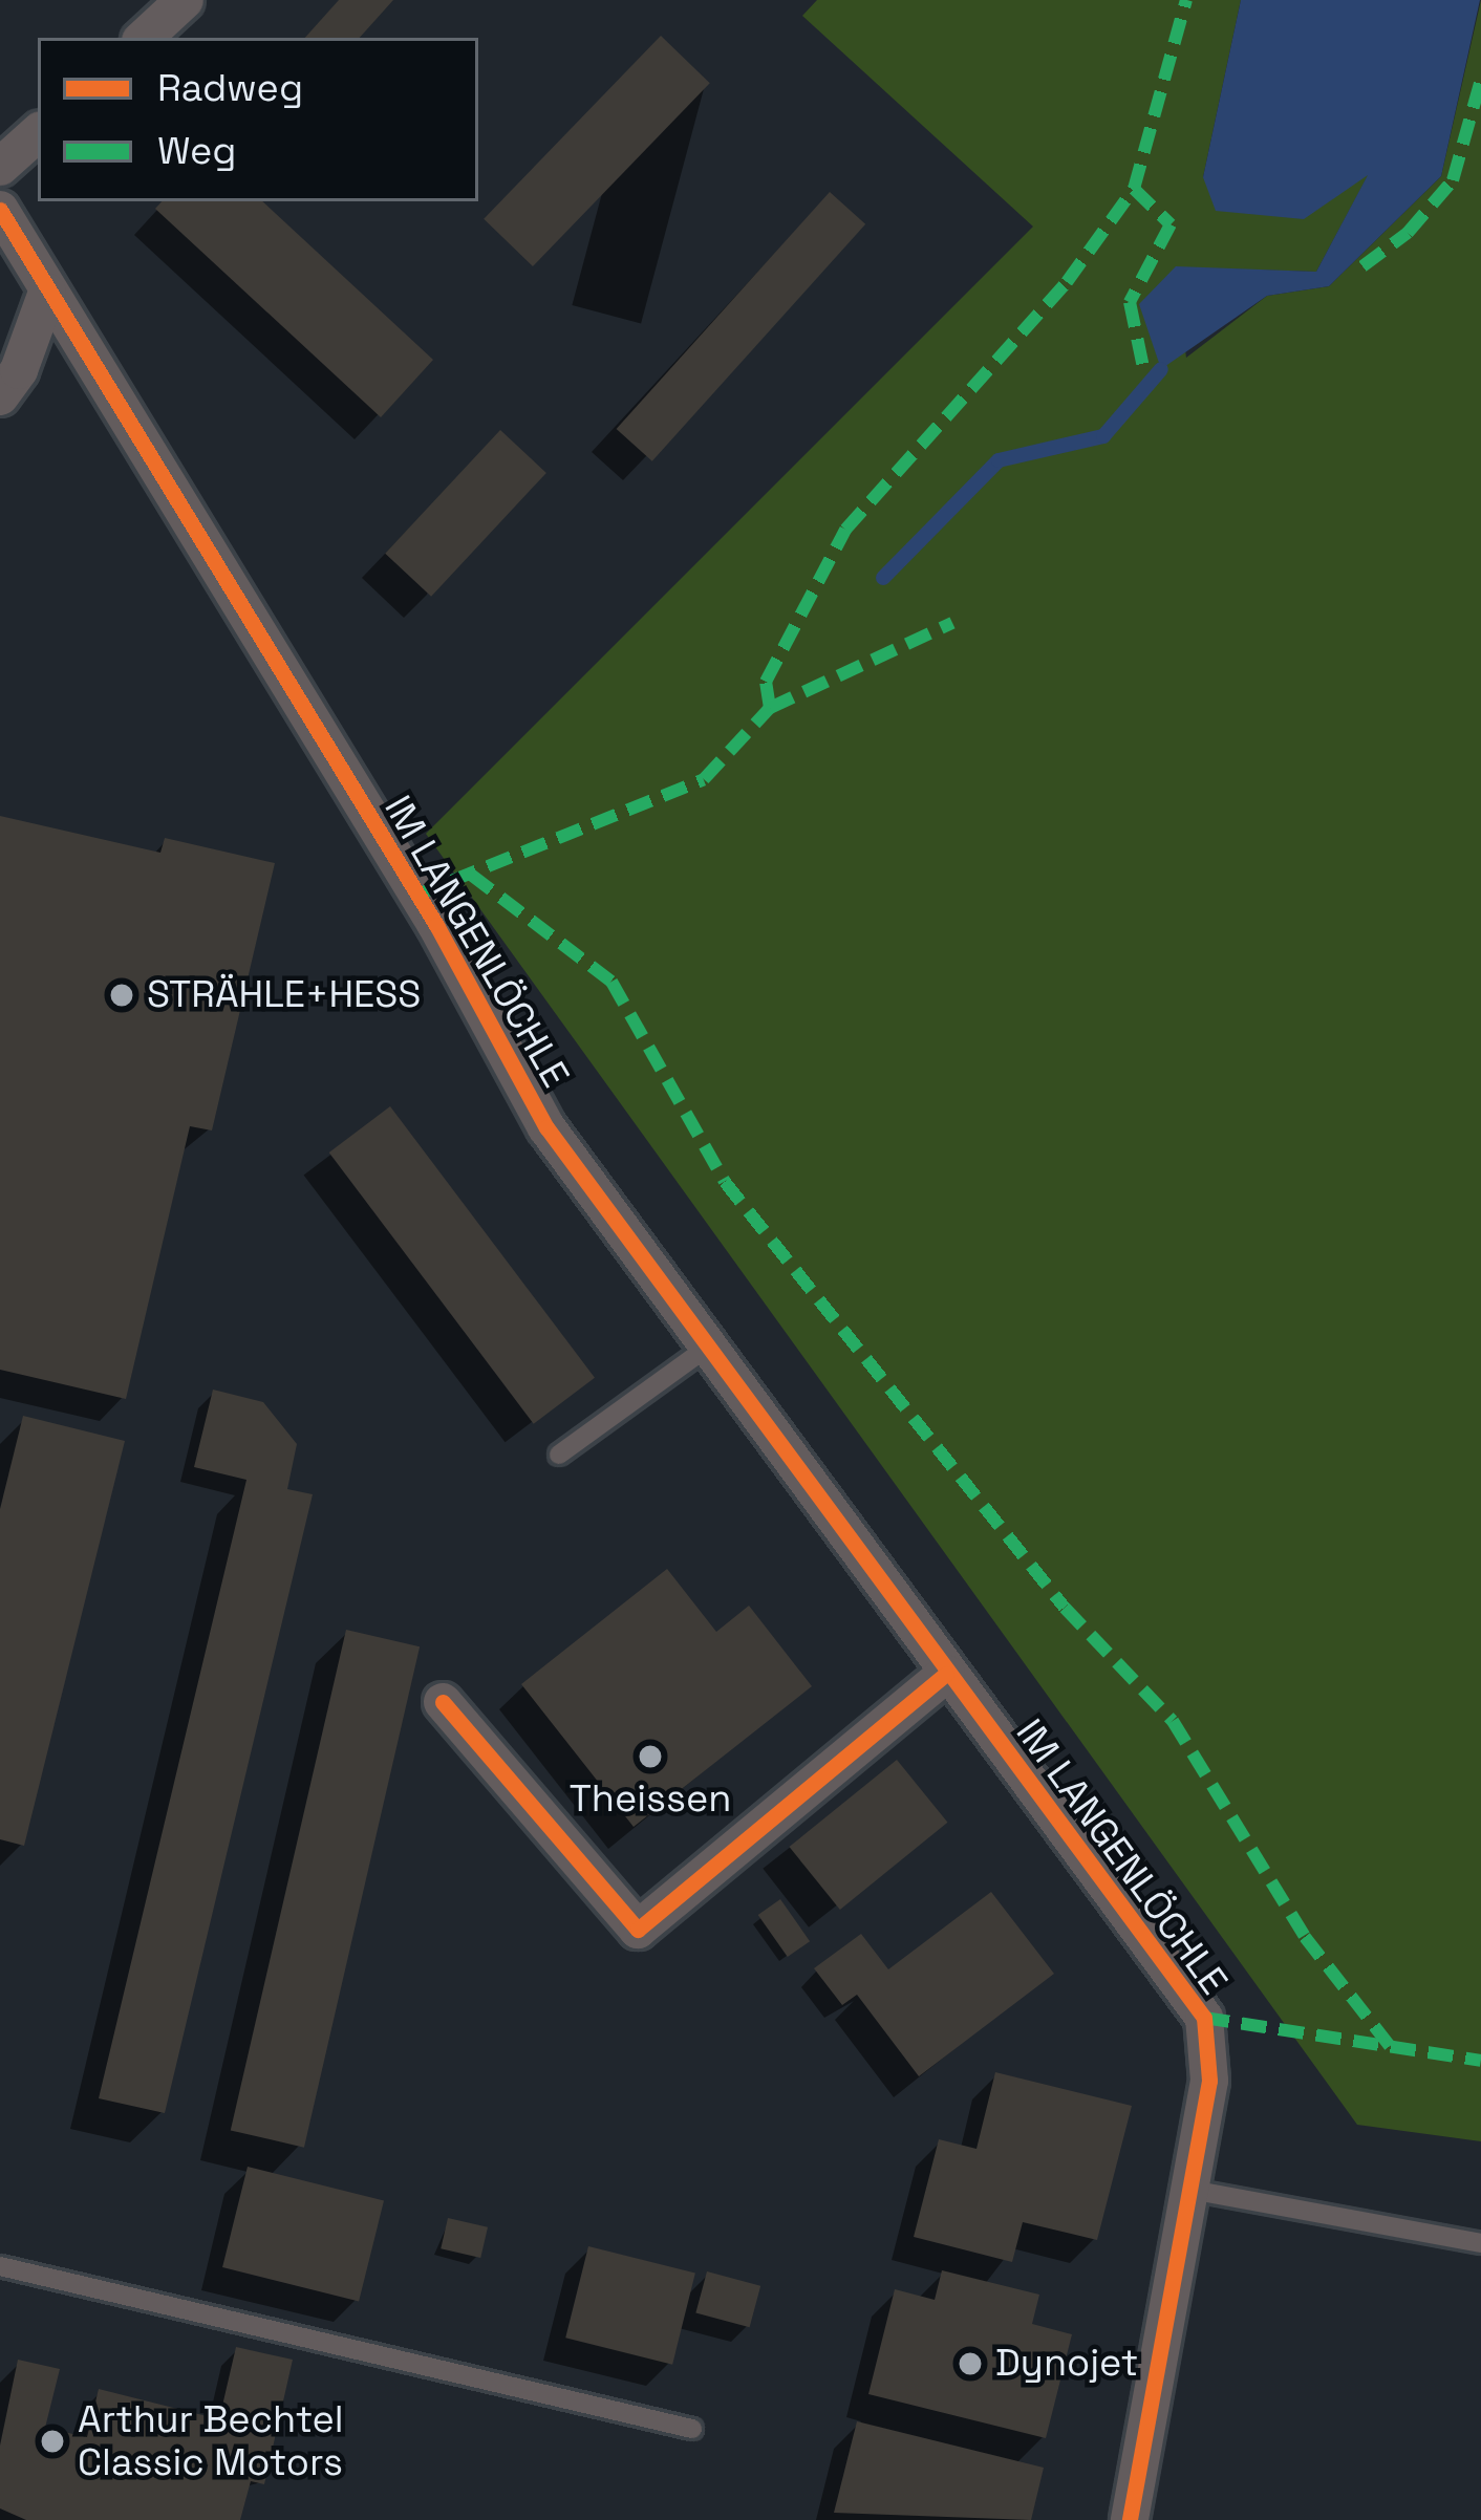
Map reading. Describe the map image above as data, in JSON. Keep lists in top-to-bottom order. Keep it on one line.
{"streets":{"street":["IM LANGENLÖCHLE"]},"places":["STRÄHLE+HESS","Theissen","Dynojet","Arthur Bechtel Classic Motors"],"legend":["Radweg","Weg"]}
